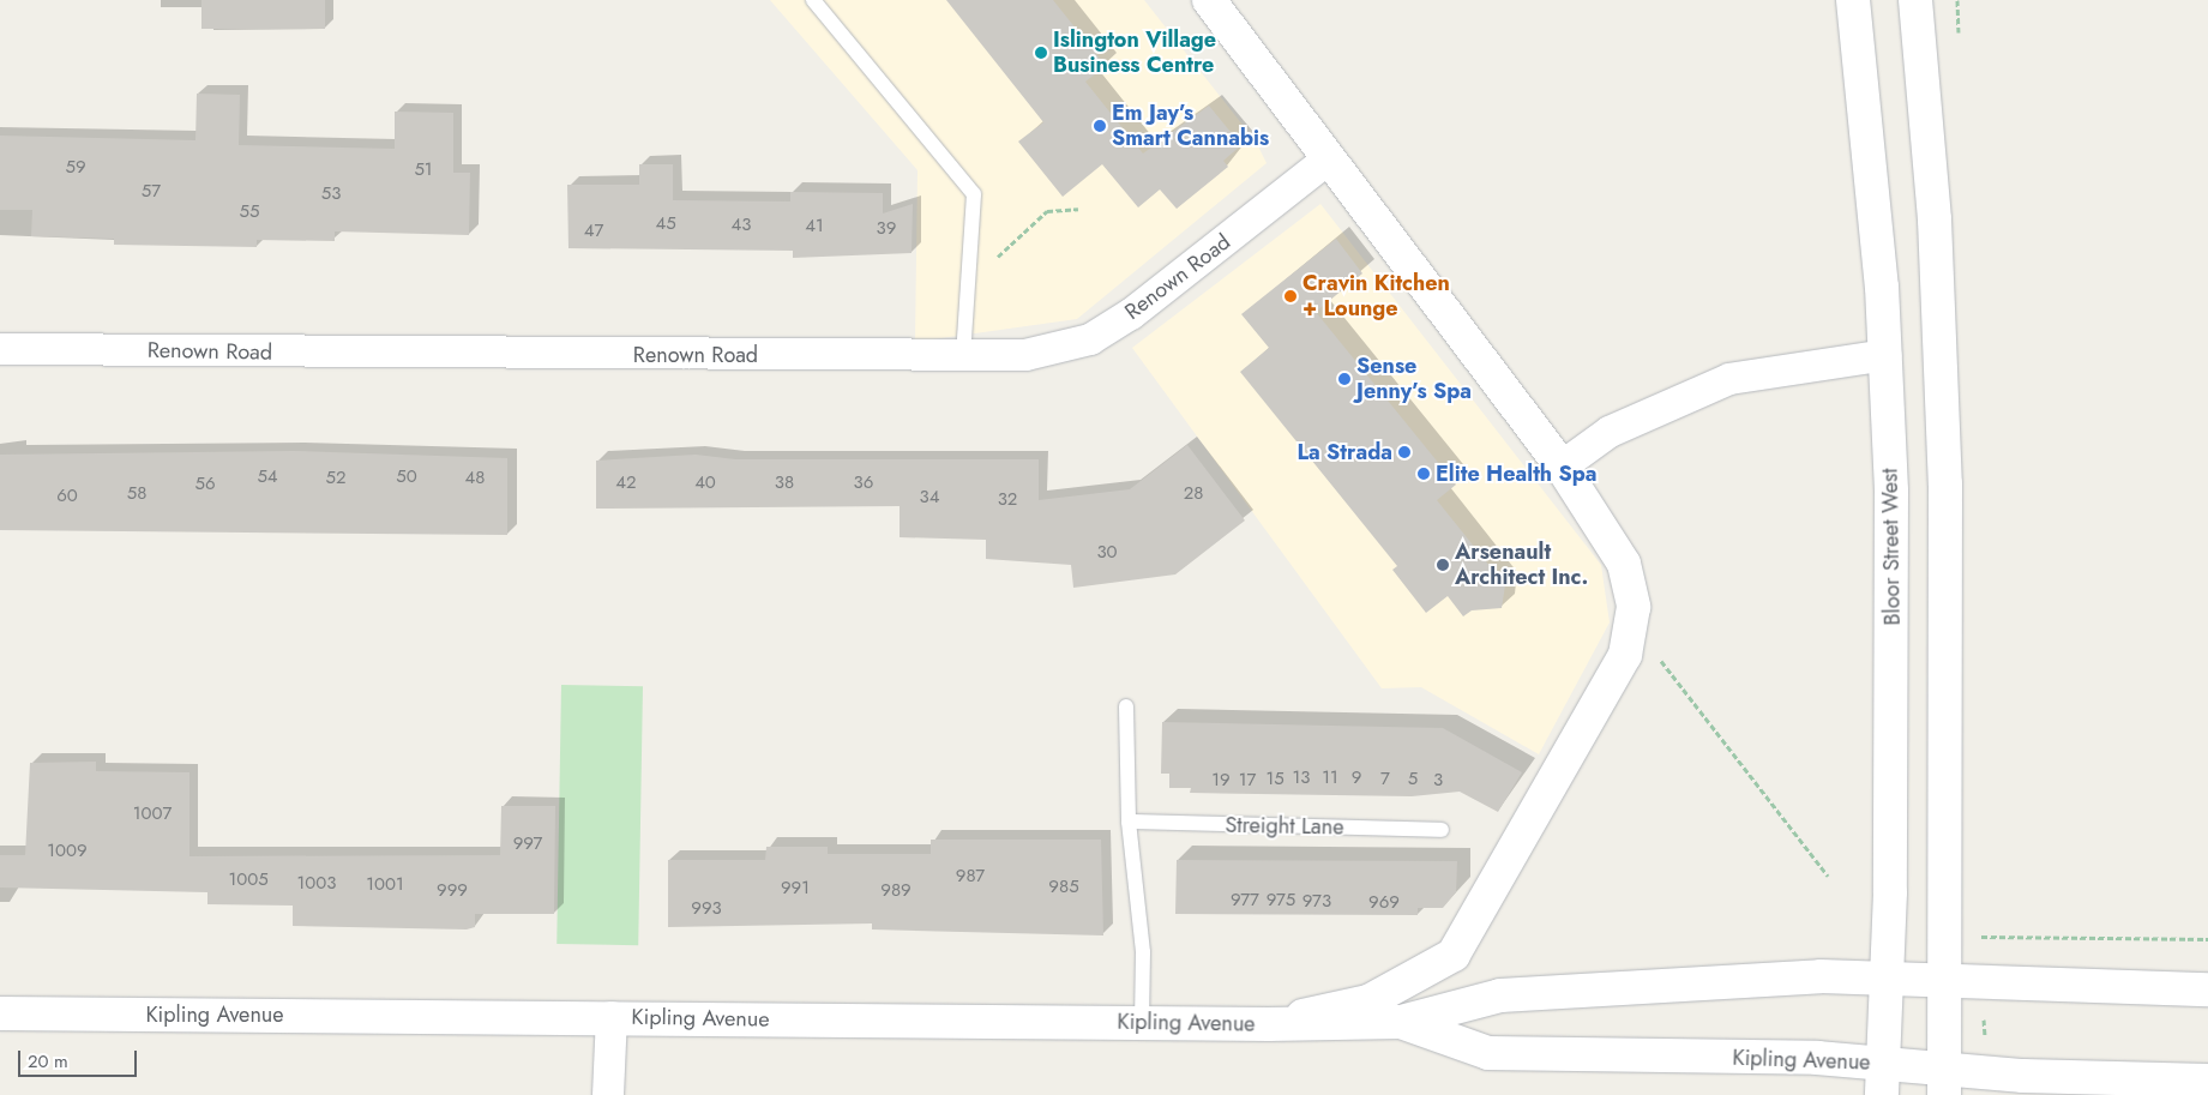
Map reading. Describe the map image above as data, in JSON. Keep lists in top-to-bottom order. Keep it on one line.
{"streets":{"main road":["Bloor Street West","Kipling Avenue"],"street":["Renown Road"],"lane":["Streight Lane"]},"crossings":[["Bloor Street West","Kipling Avenue"]],"places":["Islington Village Business Centre","Em Jay’s Smart Cannabis","Cravin Kitchen + Lounge","Sense Jenny’s Spa","La Strada","Elite Health Spa","Arsenault Architect Inc."],"house_numbers":["59","51","57","53","55","45","43","41","39","47","54","50","52","48","42","40","38","36","56","58","28","60","34","32","30","13","11","9","15","7","5","19","17","3","1007","997","1009","987","1005","1003","1001","985","991","999","989","977","975","973","969","993"],"scale_bar":"20 m"}
